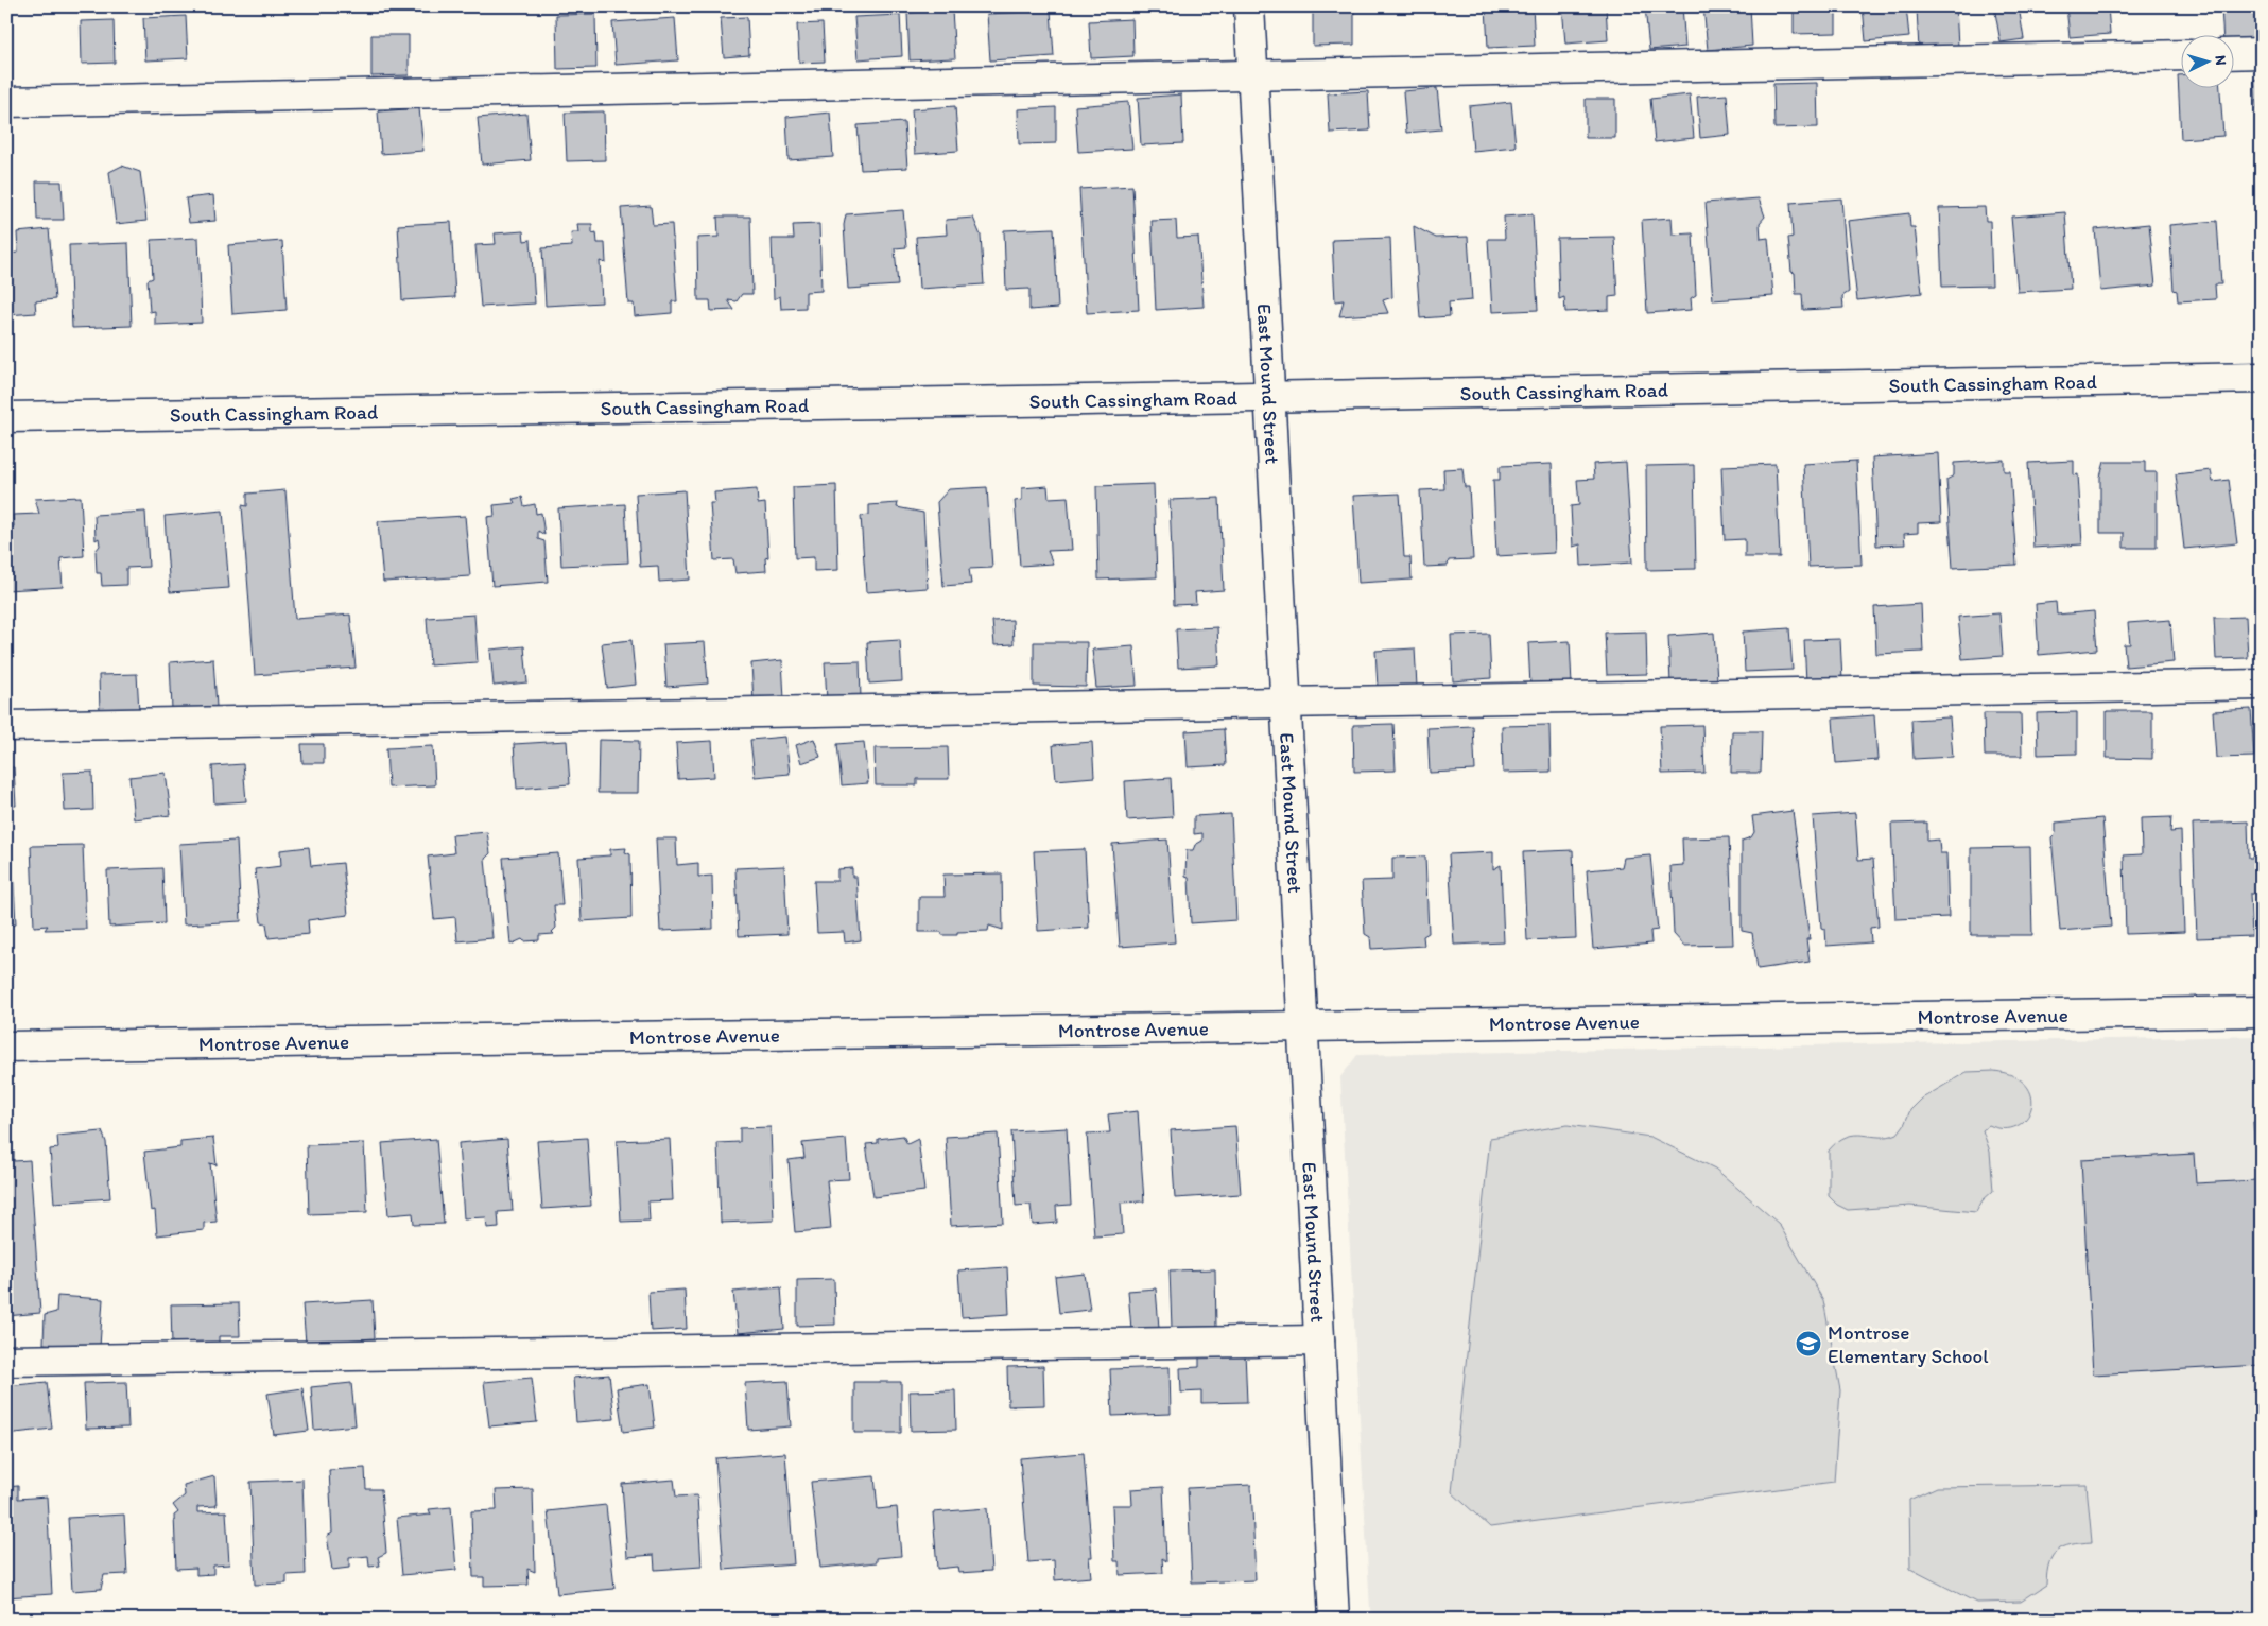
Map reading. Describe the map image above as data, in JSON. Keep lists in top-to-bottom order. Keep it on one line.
{"streets":{"street":["South Cassingham Road","East Mound Street","Montrose Avenue"]},"crossings":[["South Cassingham Road","East Mound Street"],["East Mound Street","Montrose Avenue"]],"places":{"school or university":["Montrose Elementary School"]},"north":"right"}
